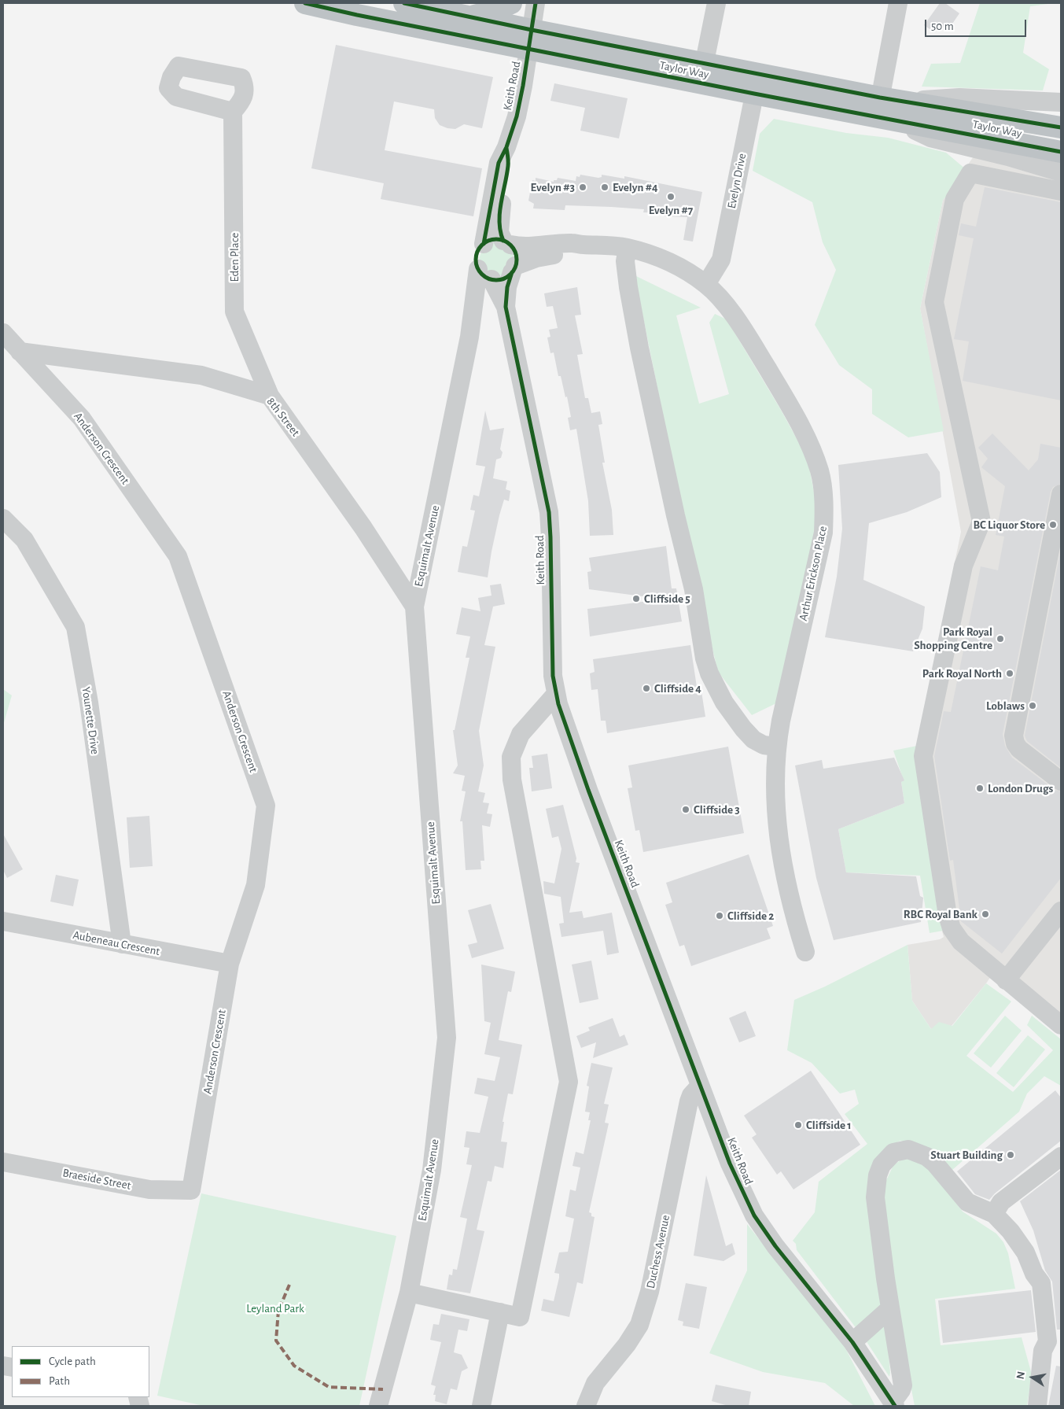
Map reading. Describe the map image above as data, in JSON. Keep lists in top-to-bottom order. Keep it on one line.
{"streets":{"highway":["Taylor Way"],"street":["Keith Road","Evelyn Drive","Eden Place","8th Street","Anderson Crescent","Esquimalt Avenue","Arthur Erickson Place","Younette Drive","Aubeneau Crescent","Braeside Street","Duchess Avenue"]},"crossings":[["Taylor Way","Keith Road"],["Taylor Way","Evelyn Drive"],["Keith Road","Esquimalt Avenue"],["Keith Road","Arthur Erickson Place"],["Keith Road","Duchess Avenue"],["Evelyn Drive","Arthur Erickson Place"],["Eden Place","8th Street"],["8th Street","Anderson Crescent"],["8th Street","Esquimalt Avenue"],["Anderson Crescent","Aubeneau Crescent"],["Anderson Crescent","Braeside Street"],["Esquimalt Avenue","Arthur Erickson Place"],["Younette Drive","Aubeneau Crescent"]],"parks":["Leyland Park"],"places":["Evelyn #3","Evelyn #4","Evelyn #7","BC Liquor Store","Cliffside 5","Park Royal Shopping Centre","Park Royal North","Cliffside 4","Loblaws","London Drugs","Cliffside 3","RBC Royal Bank","Cliffside 2","Cliffside 1","Stuart Building"],"legend":["Cycle path","Path"],"scale_bar":"50 m","north":"left"}
